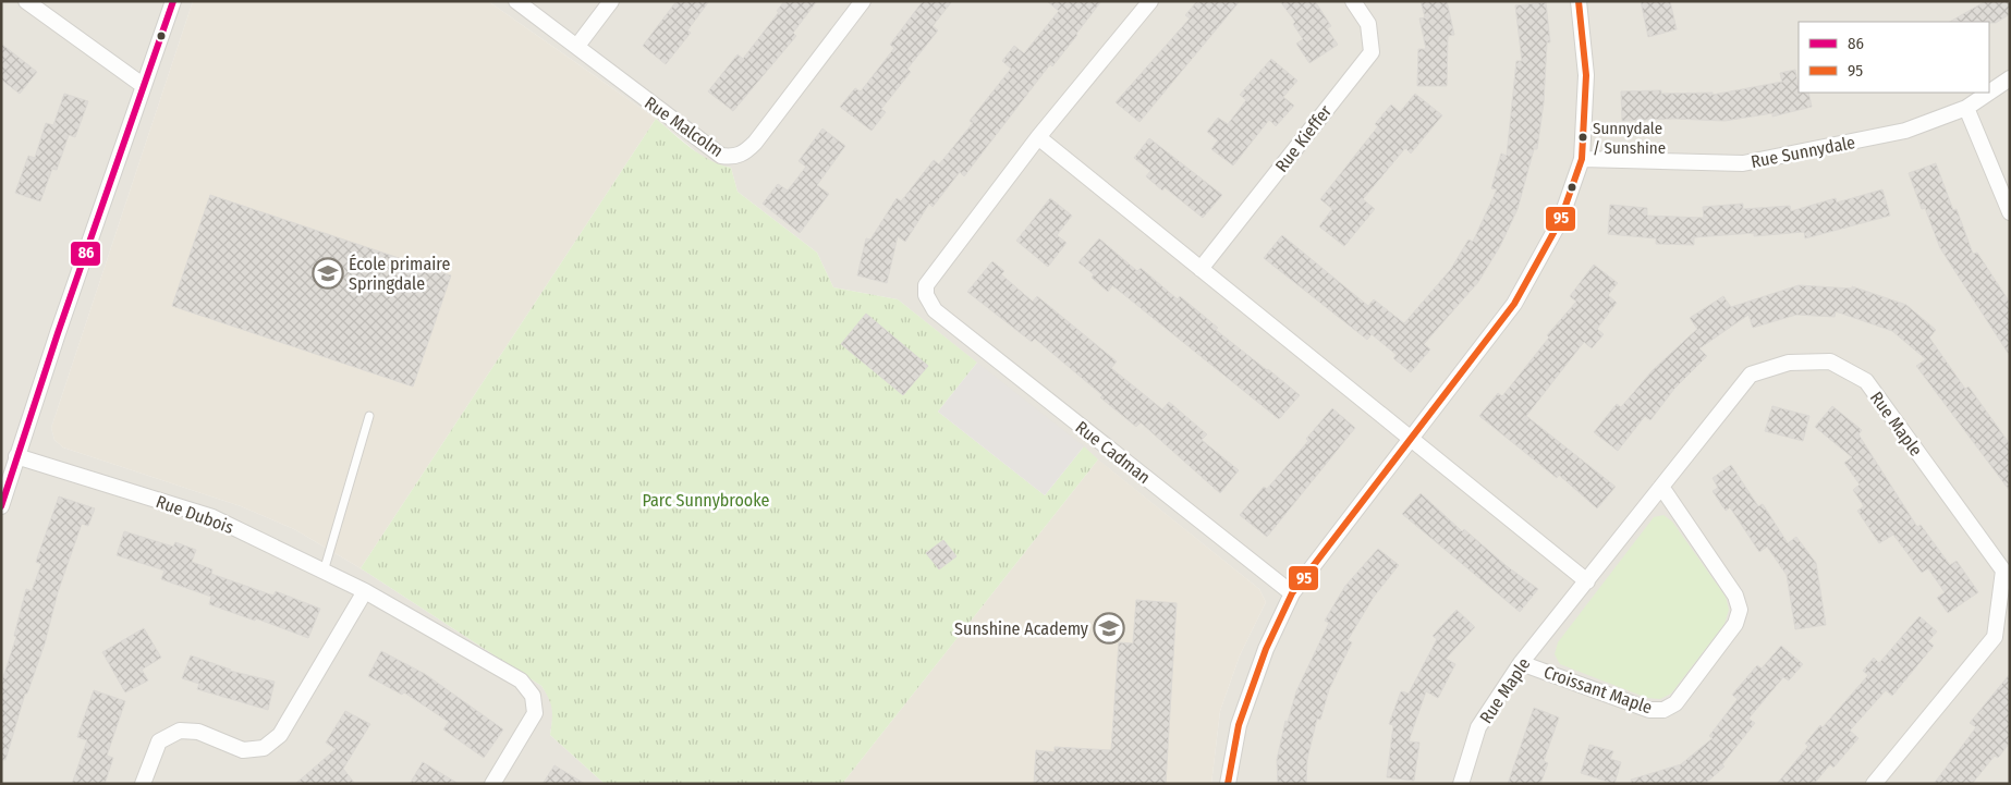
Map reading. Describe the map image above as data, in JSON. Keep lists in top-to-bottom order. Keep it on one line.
{"streets":{"street":["Rue Malcolm","Rue Kieffer","Rue Sunnydale","Rue Maple","Rue Cadman","Rue Dubois","Croissant Maple"]},"crossings":[["Rue Maple","Croissant Maple"]],"parks":["Parc Sunnybrooke"],"places":{"other":["Sunnydale / Sunshine"],"school or university":["École primaire Springdale","Sunshine Academy"]},"lines":["transit line 86","transit line 95"],"legend":["86","95"]}
